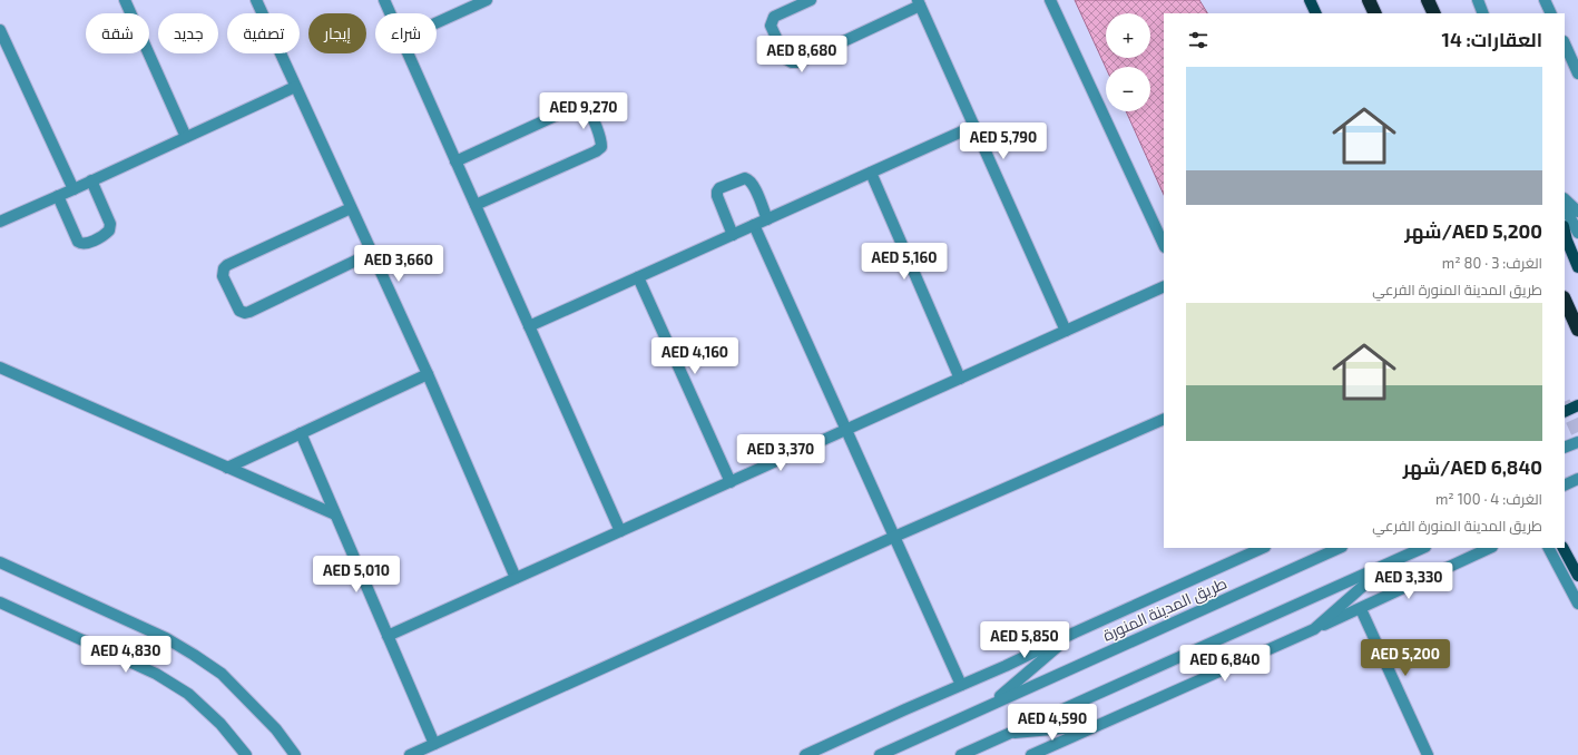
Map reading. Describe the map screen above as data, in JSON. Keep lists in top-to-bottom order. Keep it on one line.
{"streets":{"street":["طريق المدينة المنورة"]},"page":{"map_buttons":["+","−"],"chip":["شراء","إيجار","تصفية","جديد","شقة"],"heading":"العقارات: 14","price":["AED 8,680","AED 9,270","AED 5,790","AED 5,160","AED 3,660","AED 4,160","AED 3,370","AED 5,010","AED 3,330","AED 5,850","AED 4,830","AED 5,200","AED 6,840","AED 4,590"],"list":[{"name":"AED 5,200/شهر","note":"الغرف: 3 · 80 m² · طريق المدينة المنورة الفرعي"},{"name":"AED 6,840/شهر","note":"الغرف: 4 · 100 m² · طريق المدينة المنورة الفرعي"}]}}
